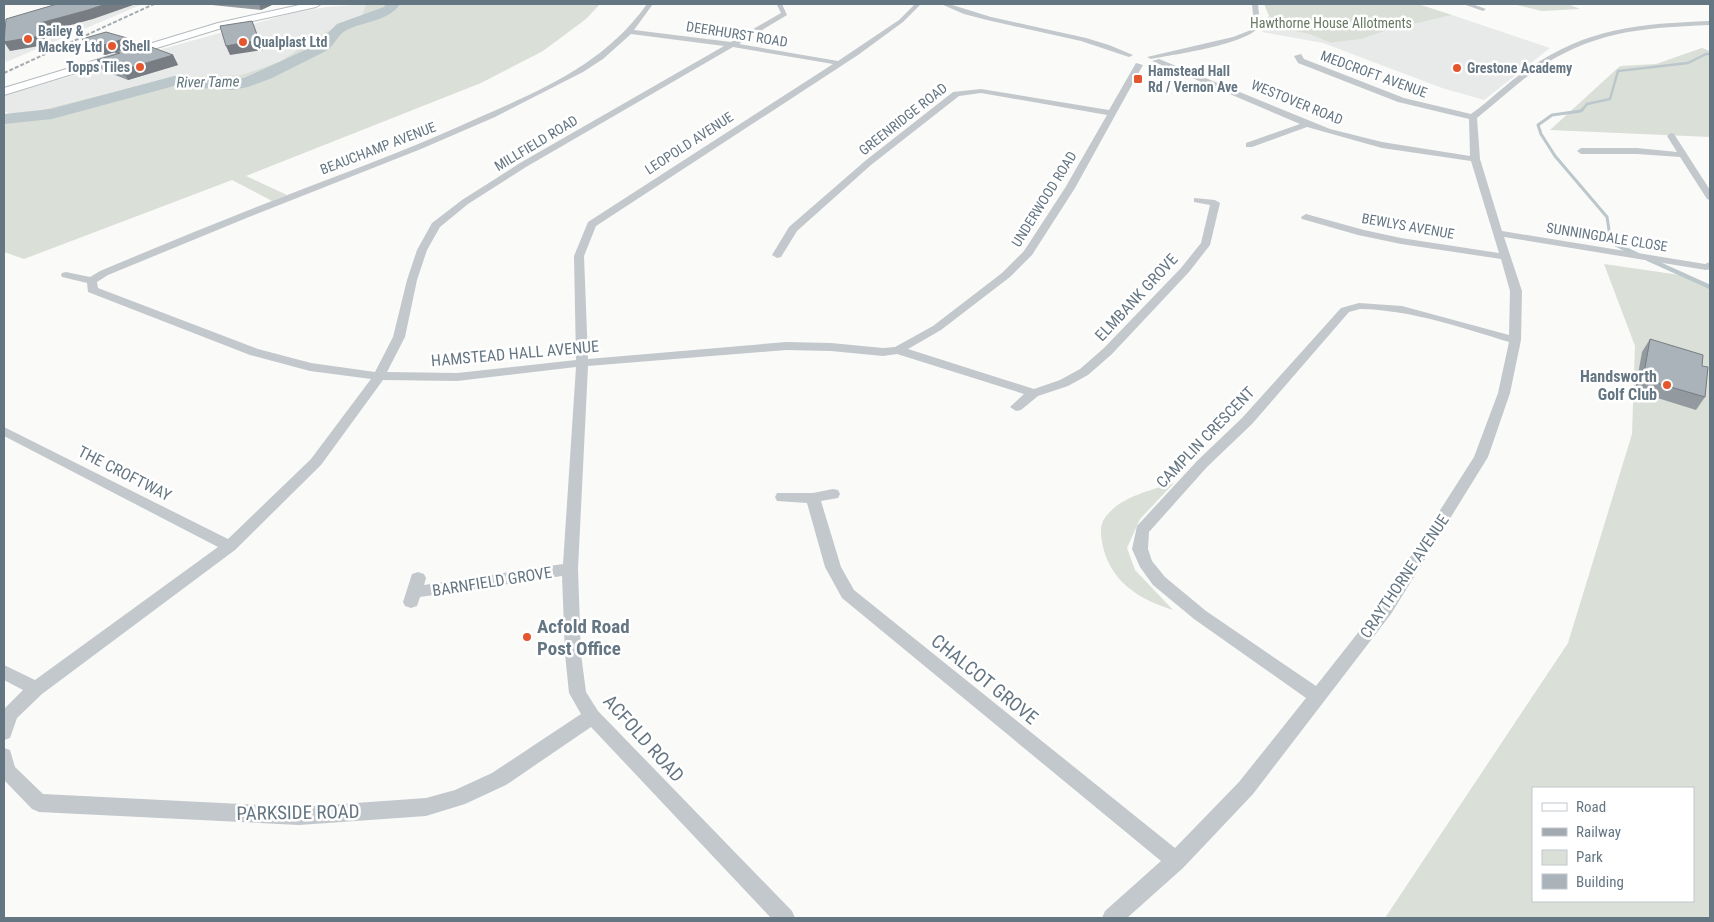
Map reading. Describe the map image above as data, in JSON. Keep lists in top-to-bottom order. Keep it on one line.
{"streets":{"street":["DEERHURST ROAD","MEDCROFT AVENUE","WESTOVER ROAD","GREENRIDGE ROAD","MILLFIELD ROAD","LEOPOLD AVENUE","BEAUCHAMP AVENUE","UNDERWOOD ROAD","BEWLYS AVENUE","SUNNINGDALE CLOSE","ELMBANK GROVE","HAMSTEAD HALL AVENUE","CAMPLIN CRESCENT","THE CROFTWAY","CRAYTHORNE AVENUE","BARNFIELD GROVE","CHALCOT GROVE","ACFOLD ROAD","PARKSIDE ROAD"]},"crossings":[["DEERHURST ROAD","MILLFIELD ROAD"],["DEERHURST ROAD","LEOPOLD AVENUE"],["DEERHURST ROAD","BEAUCHAMP AVENUE"],["MEDCROFT AVENUE","CRAYTHORNE AVENUE"],["WESTOVER ROAD","UNDERWOOD ROAD"],["WESTOVER ROAD","CRAYTHORNE AVENUE"],["GREENRIDGE ROAD","UNDERWOOD ROAD"],["MILLFIELD ROAD","HAMSTEAD HALL AVENUE"],["LEOPOLD AVENUE","HAMSTEAD HALL AVENUE"],["LEOPOLD AVENUE","ACFOLD ROAD"],["BEAUCHAMP AVENUE","HAMSTEAD HALL AVENUE"],["UNDERWOOD ROAD","HAMSTEAD HALL AVENUE"],["BEWLYS AVENUE","CRAYTHORNE AVENUE"],["SUNNINGDALE CLOSE","CRAYTHORNE AVENUE"],["HAMSTEAD HALL AVENUE","ACFOLD ROAD"],["CAMPLIN CRESCENT","CRAYTHORNE AVENUE"],["CRAYTHORNE AVENUE","CHALCOT GROVE"],["BARNFIELD GROVE","ACFOLD ROAD"],["ACFOLD ROAD","PARKSIDE ROAD"]],"water":["River Tame"],"parks":["Hawthorne House Allotments"],"places":{"other":["Bailey & Mackey Ltd","Qualplast Ltd","Shell","Topps Tiles","Grestone Academy","Handsworth Golf Club","Acfold Road Post Office"],"transit":["Hamstead Hall Rd / Vernon Ave"]},"legend":["Road","Railway","Park","Building"]}
